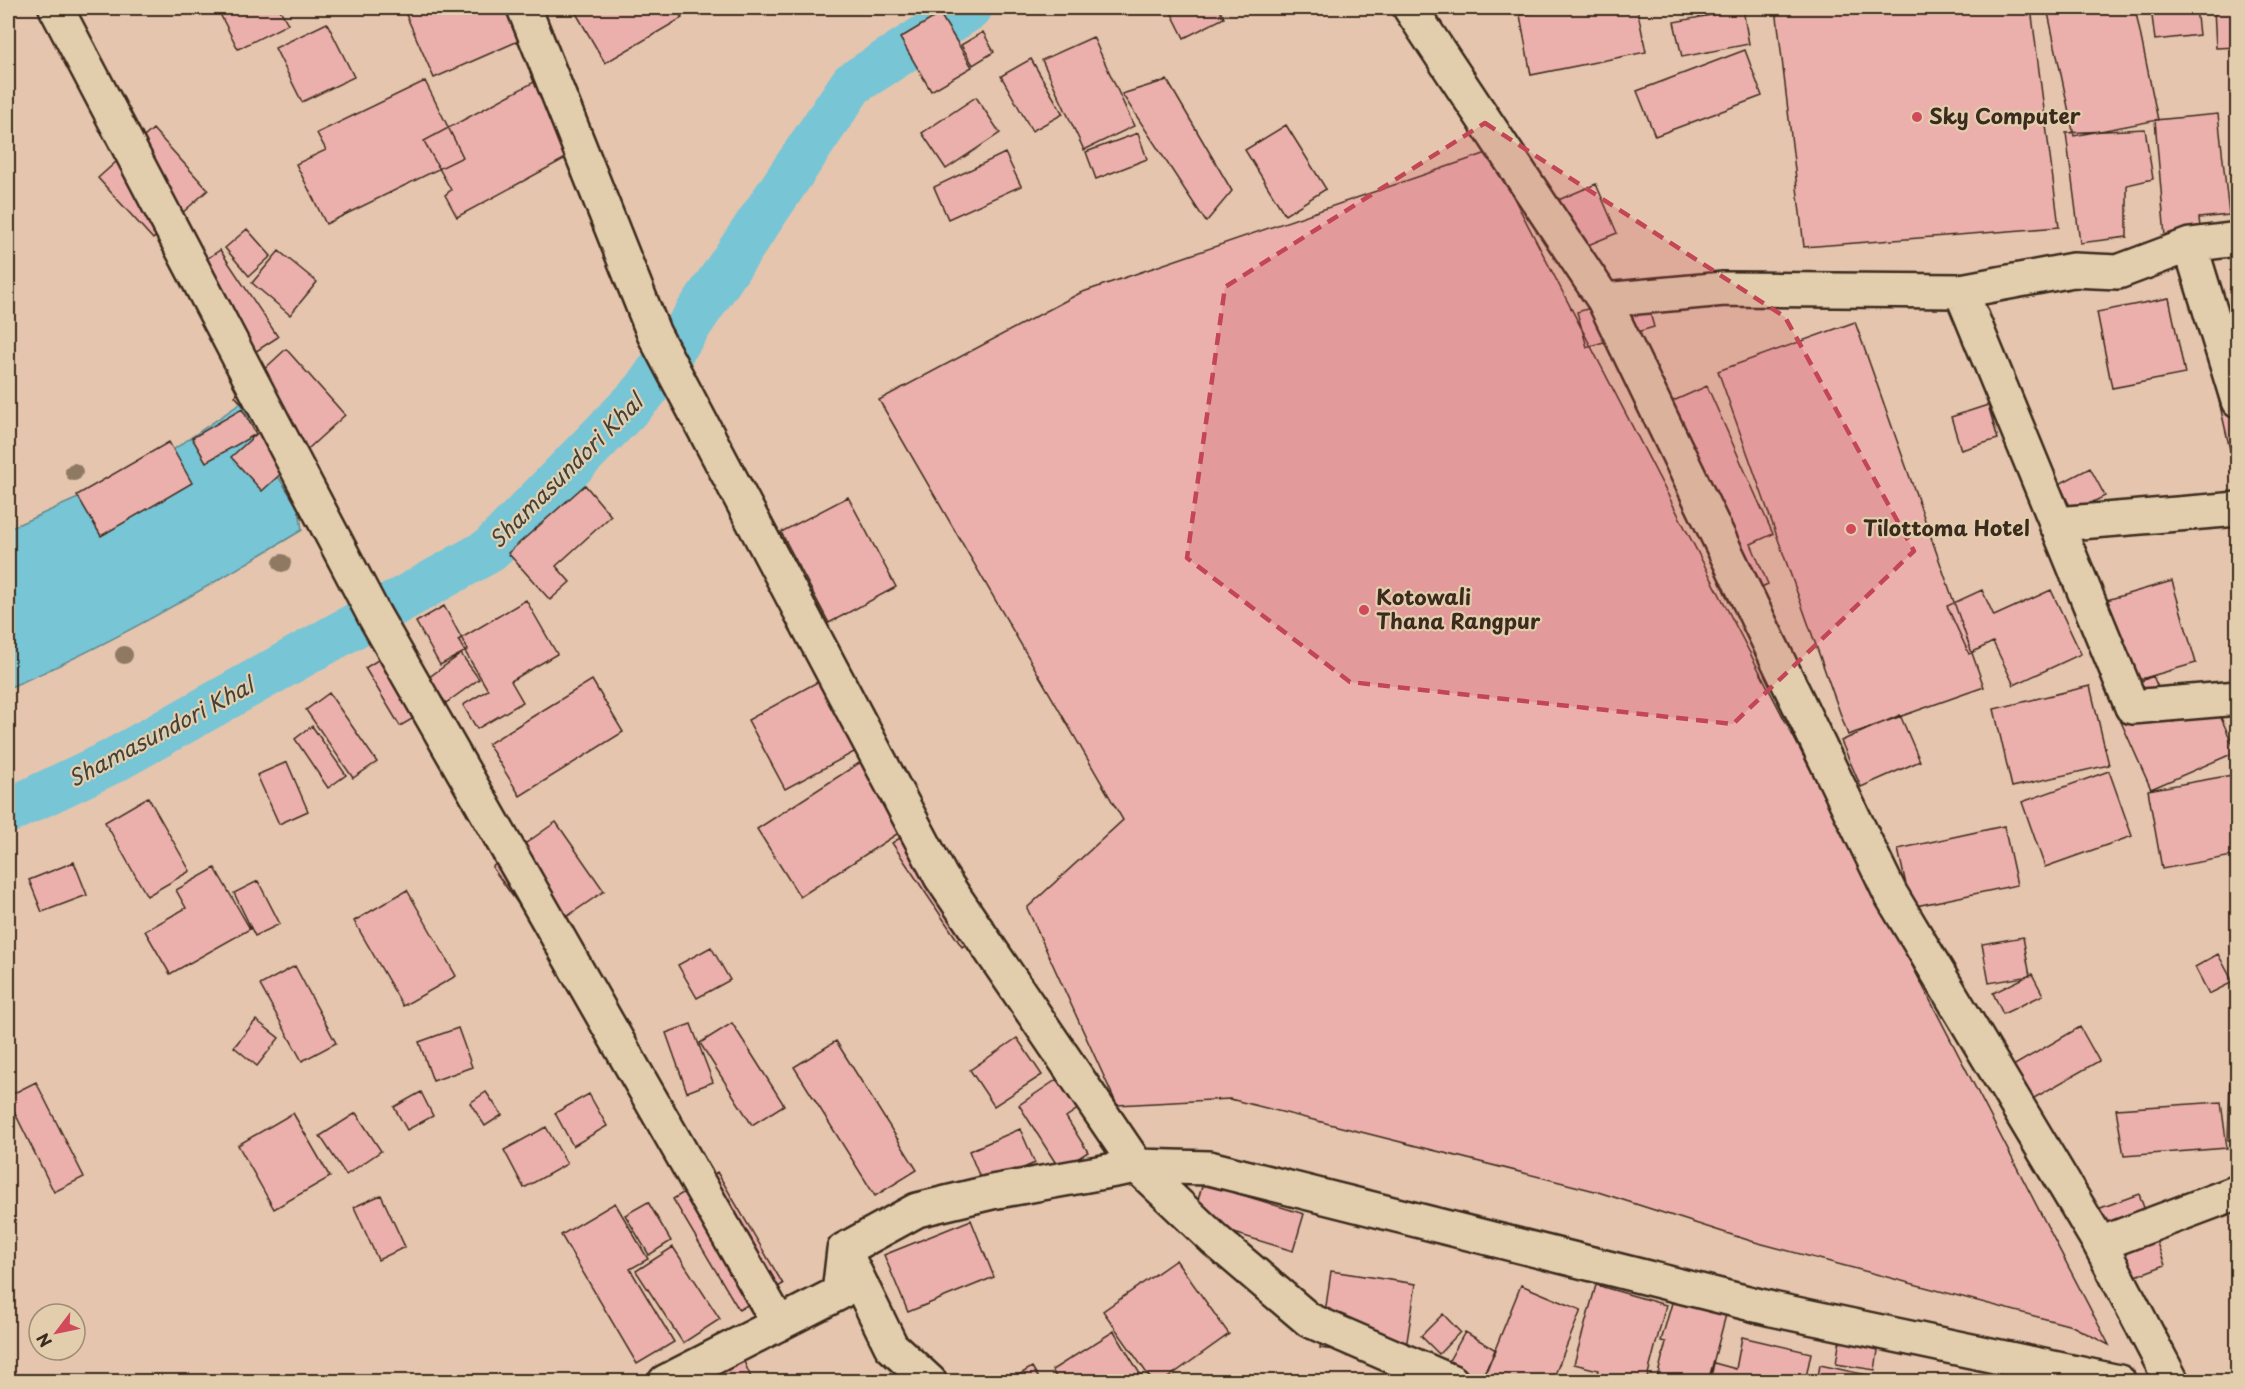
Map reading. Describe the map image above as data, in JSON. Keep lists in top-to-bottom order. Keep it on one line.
{"water":["Shamasundori Khal"],"places":["Sky Computer","Tilottoma Hotel","Kotowali Thana Rangpur"],"north":"bottom left"}
